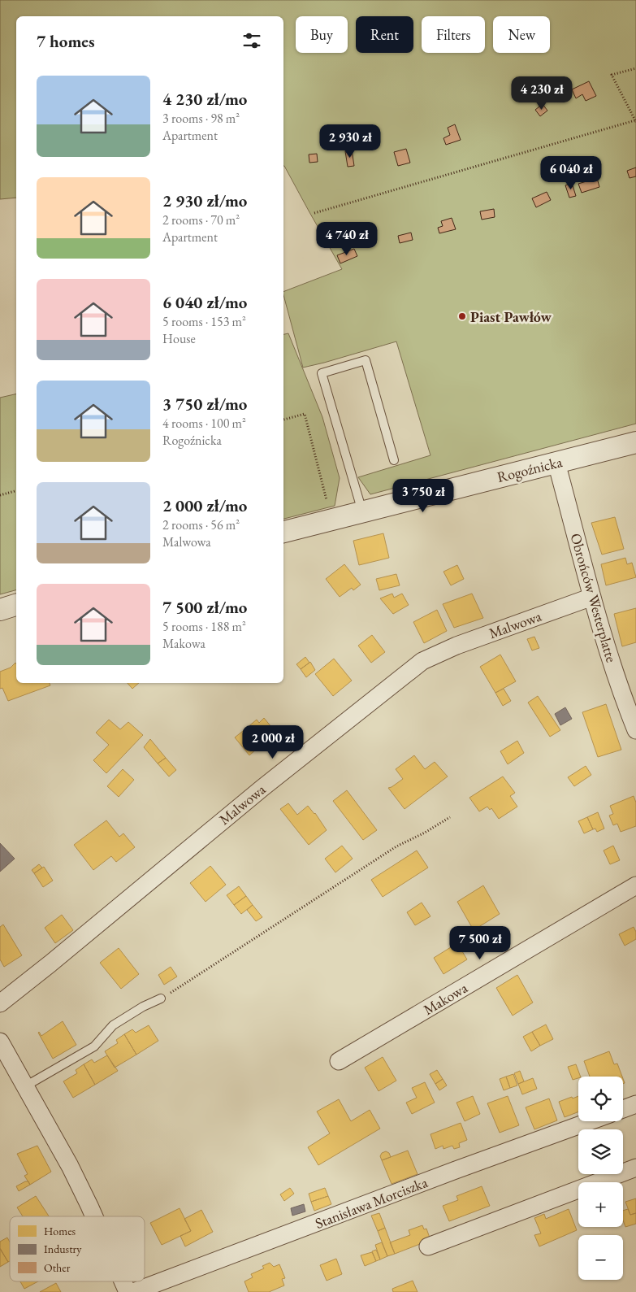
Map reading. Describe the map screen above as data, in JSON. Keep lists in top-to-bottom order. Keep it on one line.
{"streets":{"street":["Rogoźnicka","Obrońców Westerplatte","Malwowa","Makowa","Stanisława Morciszka"]},"crossings":[["Rogoźnicka","Obrońców Westerplatte"],["Obrońców Westerplatte","Malwowa"]],"places":["Piast Pawłów"],"legend":["Homes","Industry","Other"],"page":{"chip":["Buy","Rent","Filters","New"],"heading":"7 homes","list":[{"name":"4 230 zł/mo","note":"3 rooms · 98 m² · Apartment"},{"name":"2 930 zł/mo","note":"2 rooms · 70 m² · Apartment"},{"name":"6 040 zł/mo","note":"5 rooms · 153 m² · House"},{"name":"3 750 zł/mo","note":"4 rooms · 100 m² · Rogoźnicka"},{"name":"2 000 zł/mo","note":"2 rooms · 56 m² · Malwowa"},{"name":"7 500 zł/mo","note":"5 rooms · 188 m² · Makowa"}],"price":["4 230 zł","2 930 zł","6 040 zł","4 740 zł","3 750 zł","2 000 zł","7 500 zł"],"map_buttons":["+","−"]}}
